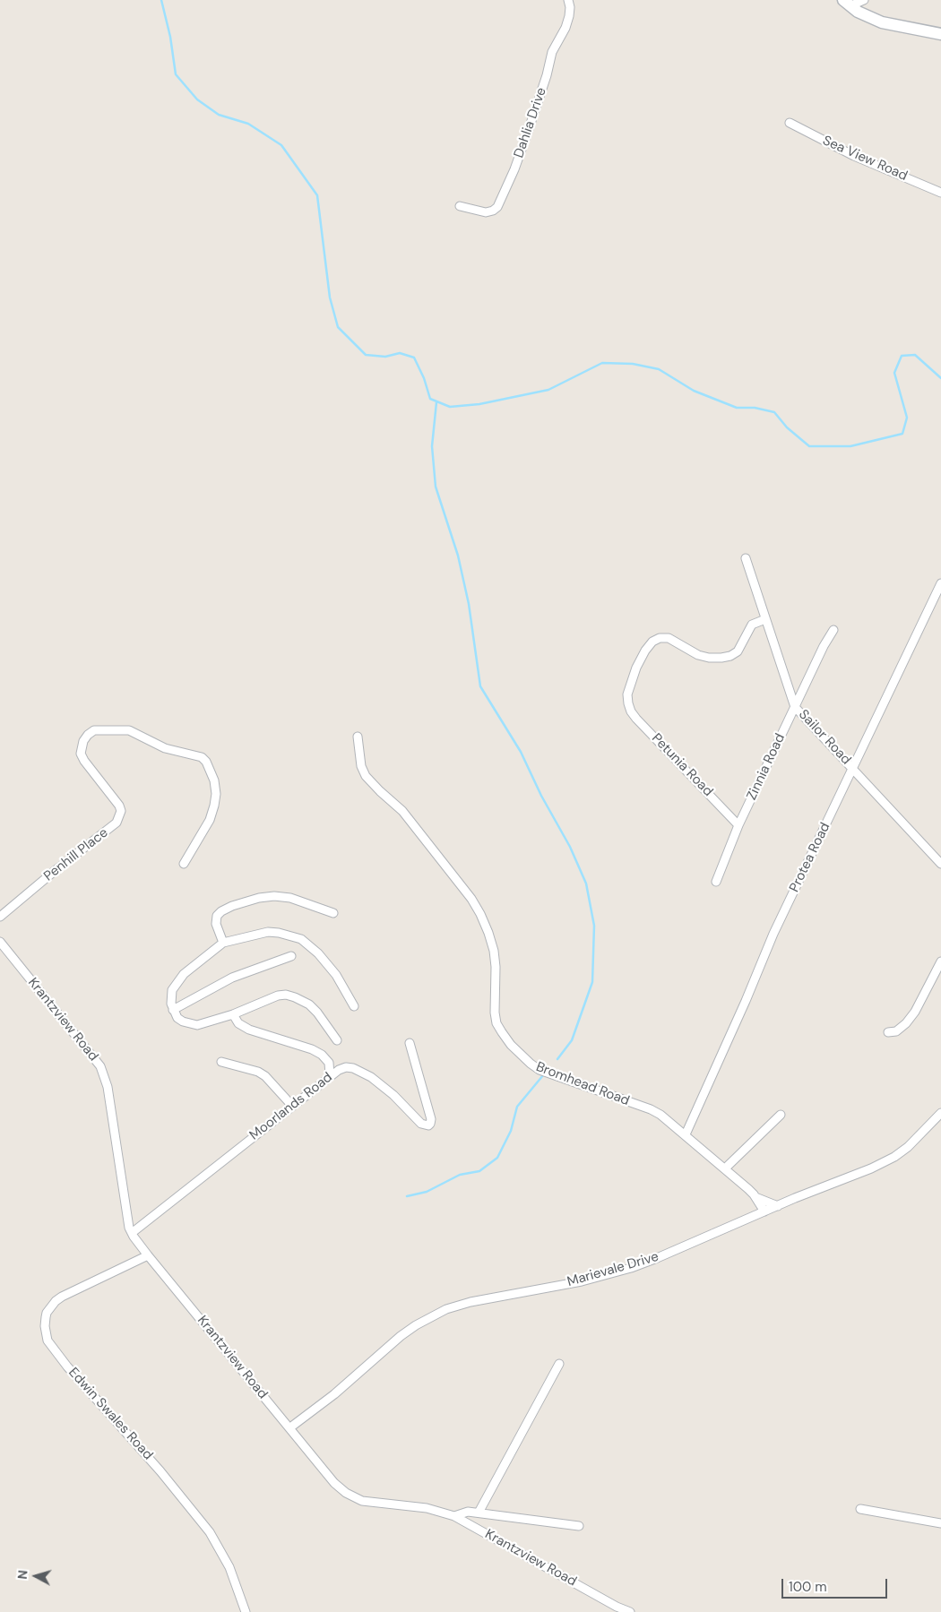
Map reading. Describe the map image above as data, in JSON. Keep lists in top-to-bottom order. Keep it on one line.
{"streets":{"street":["Dahlia Drive","Sea View Road","Sailor Road","Petunia Road","Zinnia Road","Penhill Place","Protea Road","Krantzview Road","Bromhead Road","Moorlands Road","Marievale Drive","Edwin Swales Road"]},"crossings":[["Sailor Road","Petunia Road"],["Sailor Road","Zinnia Road"],["Sailor Road","Protea Road"],["Petunia Road","Zinnia Road"],["Protea Road","Bromhead Road"],["Krantzview Road","Moorlands Road"],["Krantzview Road","Marievale Drive"],["Krantzview Road","Edwin Swales Road"],["Bromhead Road","Marievale Drive"]],"scale_bar":"100 m","north":"left"}
